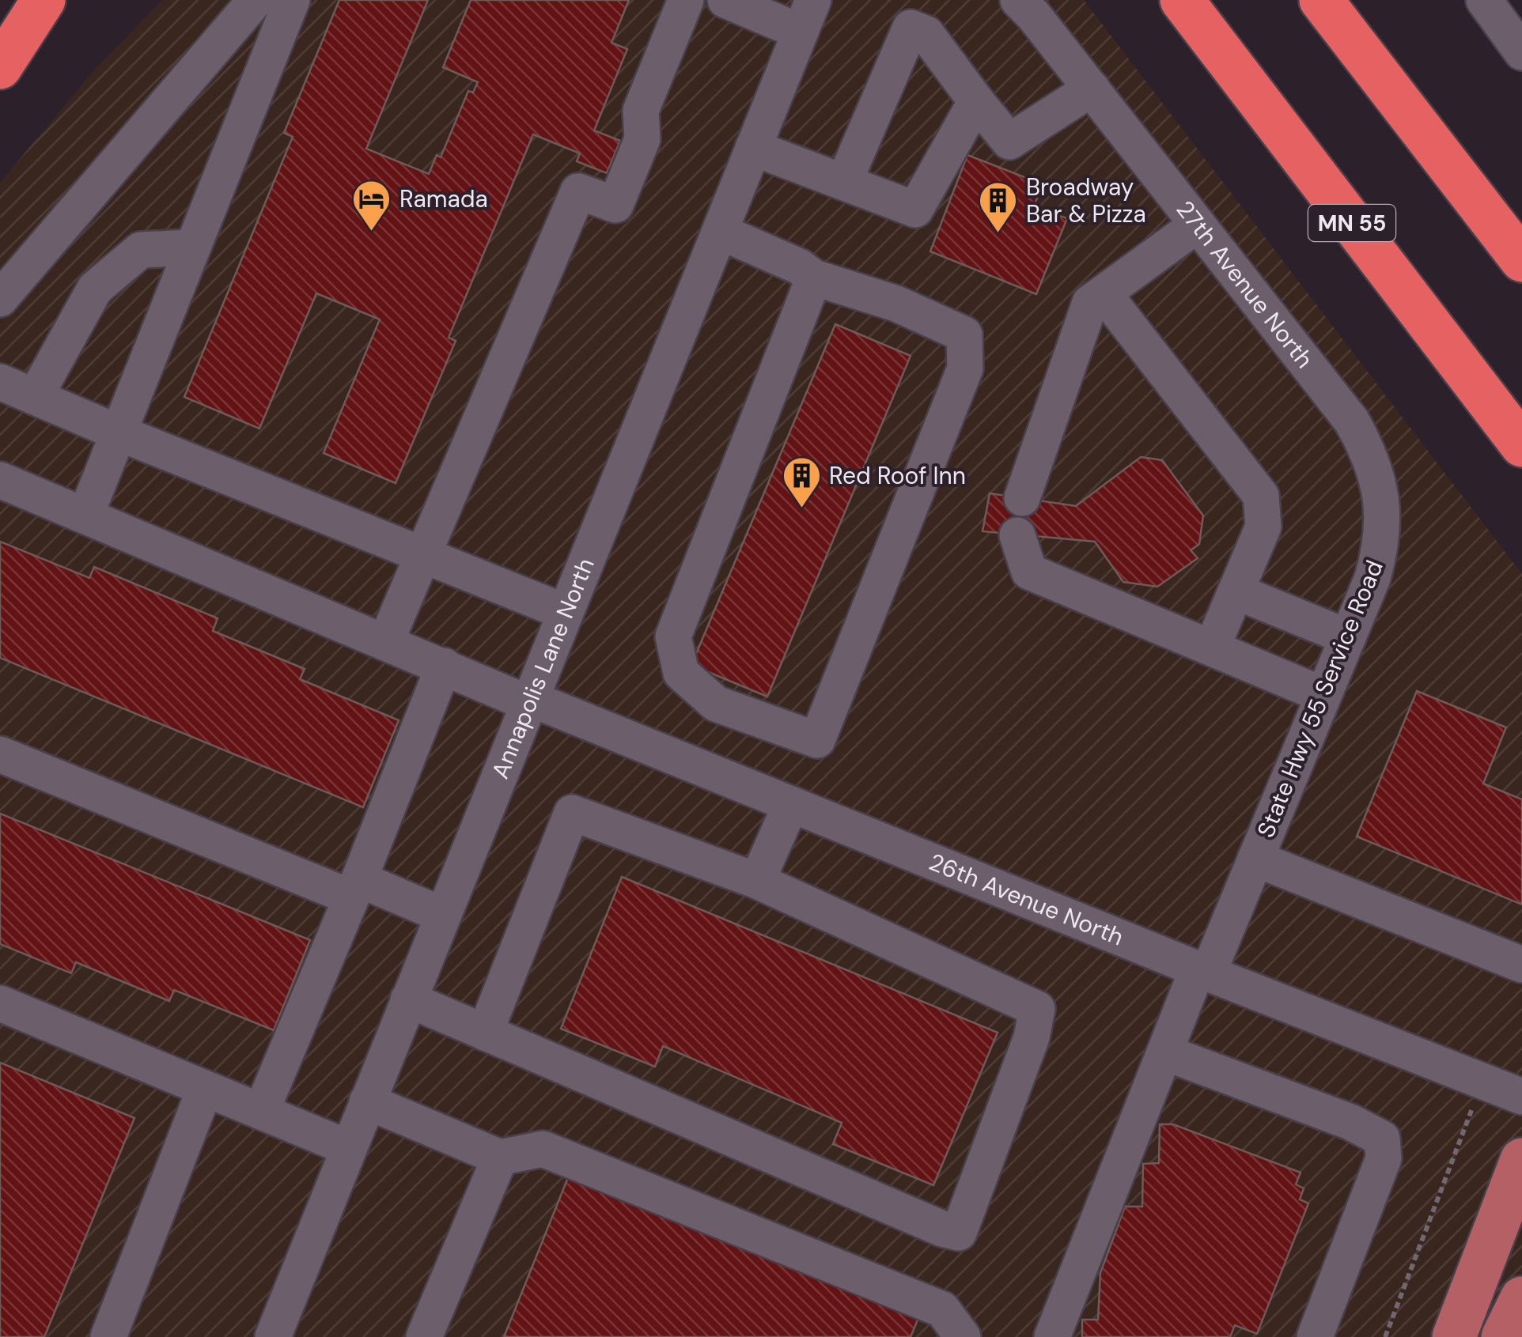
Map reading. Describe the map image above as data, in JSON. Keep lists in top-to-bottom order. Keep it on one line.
{"streets":{"highway":["MN 55"],"street":["27th Avenue North","Annapolis Lane North","State Hwy 55 Service Road","26th Avenue North"]},"crossings":[["27th Avenue North","State Hwy 55 Service Road"],["Annapolis Lane North","26th Avenue North"],["State Hwy 55 Service Road","26th Avenue North"]],"places":{"hotel":["Ramada"],"building":["Broadway Bar & Pizza","Red Roof Inn"]}}
